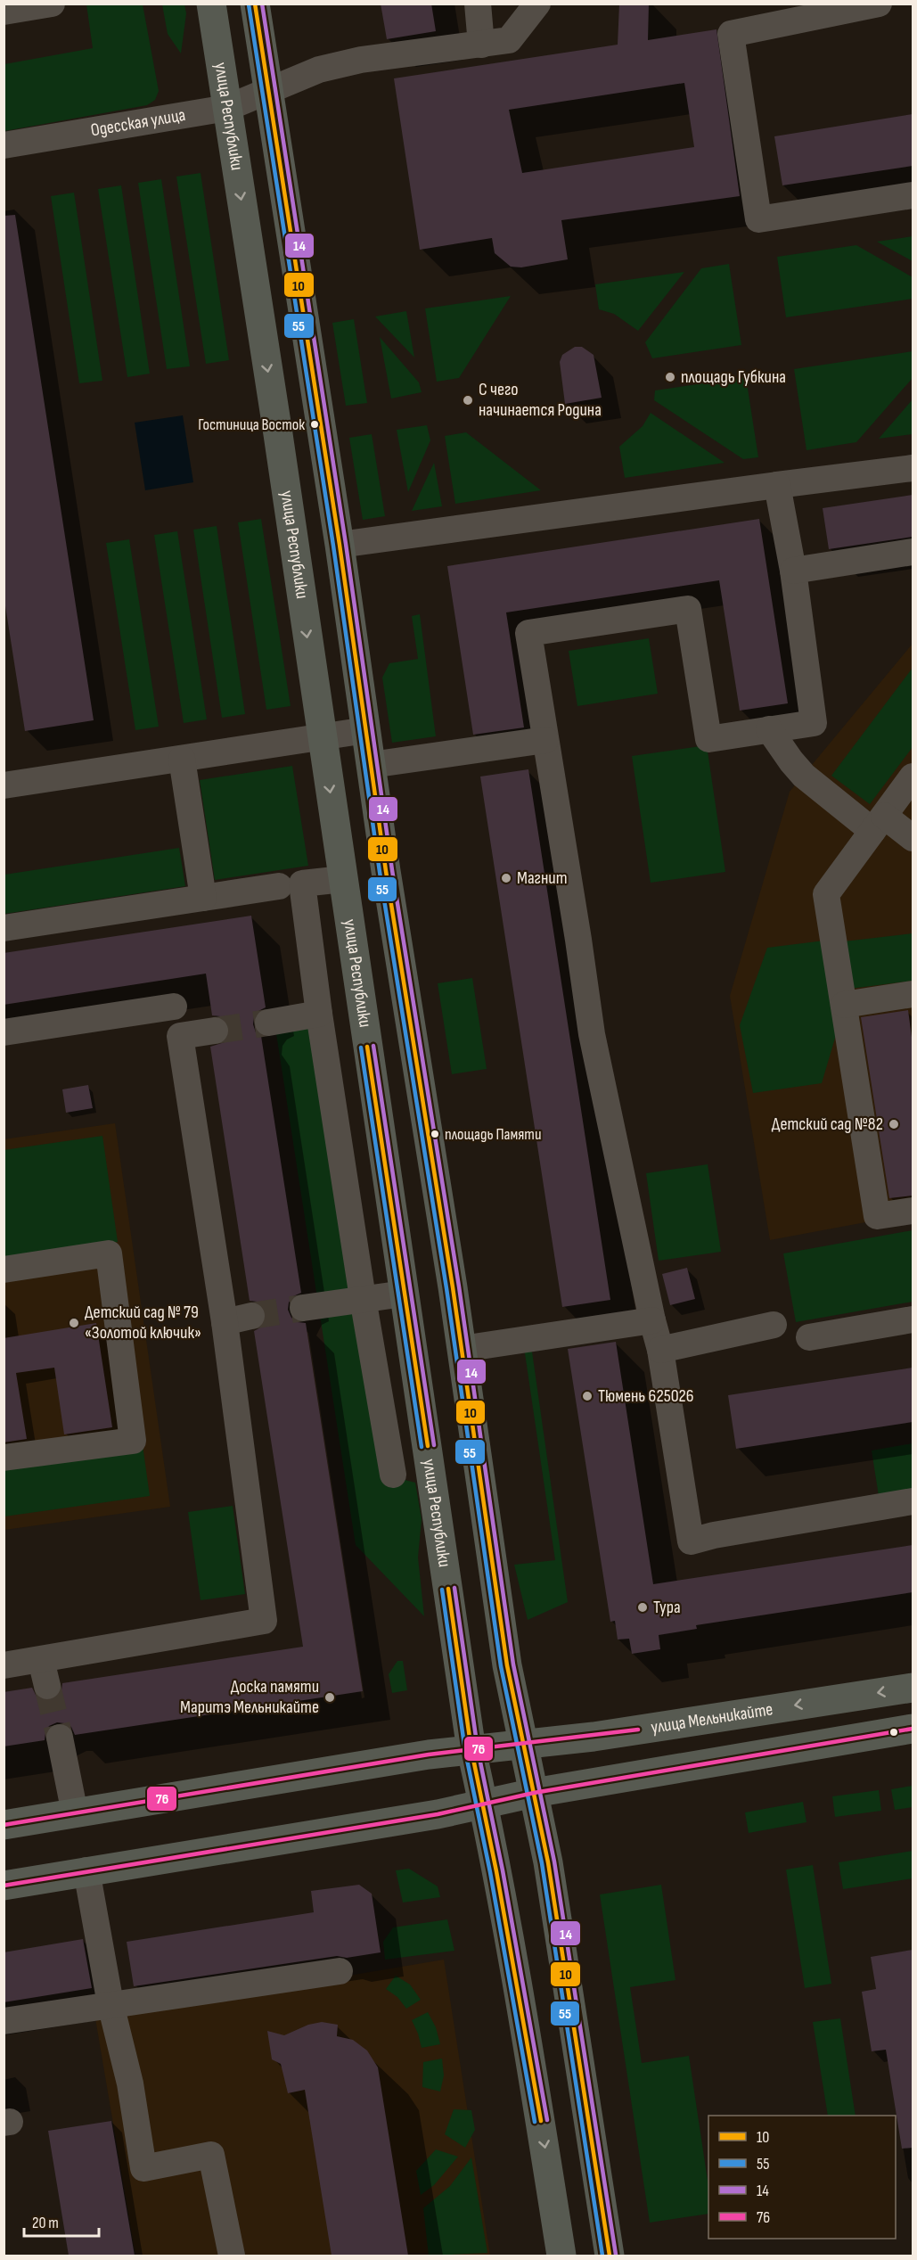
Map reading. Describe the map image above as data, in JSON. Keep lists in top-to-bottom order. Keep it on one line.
{"streets":{"main road":["улица Республики","улица Мельникайте"],"street":["Одесская улица"]},"crossings":[["улица Республики","Одесская улица"],["улица Республики","улица Мельникайте"]],"places":["площадь Губкина","С чего начинается Родина","Гостиница Восток","Магнит","Детский сад №82","площадь Памяти","Детский сад № 79 «Золотой ключик»","Тюмень 625026","Тура","Доска памяти Маритэ Мельникайте"],"lines":["transit line 10","transit line 14","transit line 55","transit line 76"],"legend":["10","55","14","76"],"scale_bar":"20 m"}
